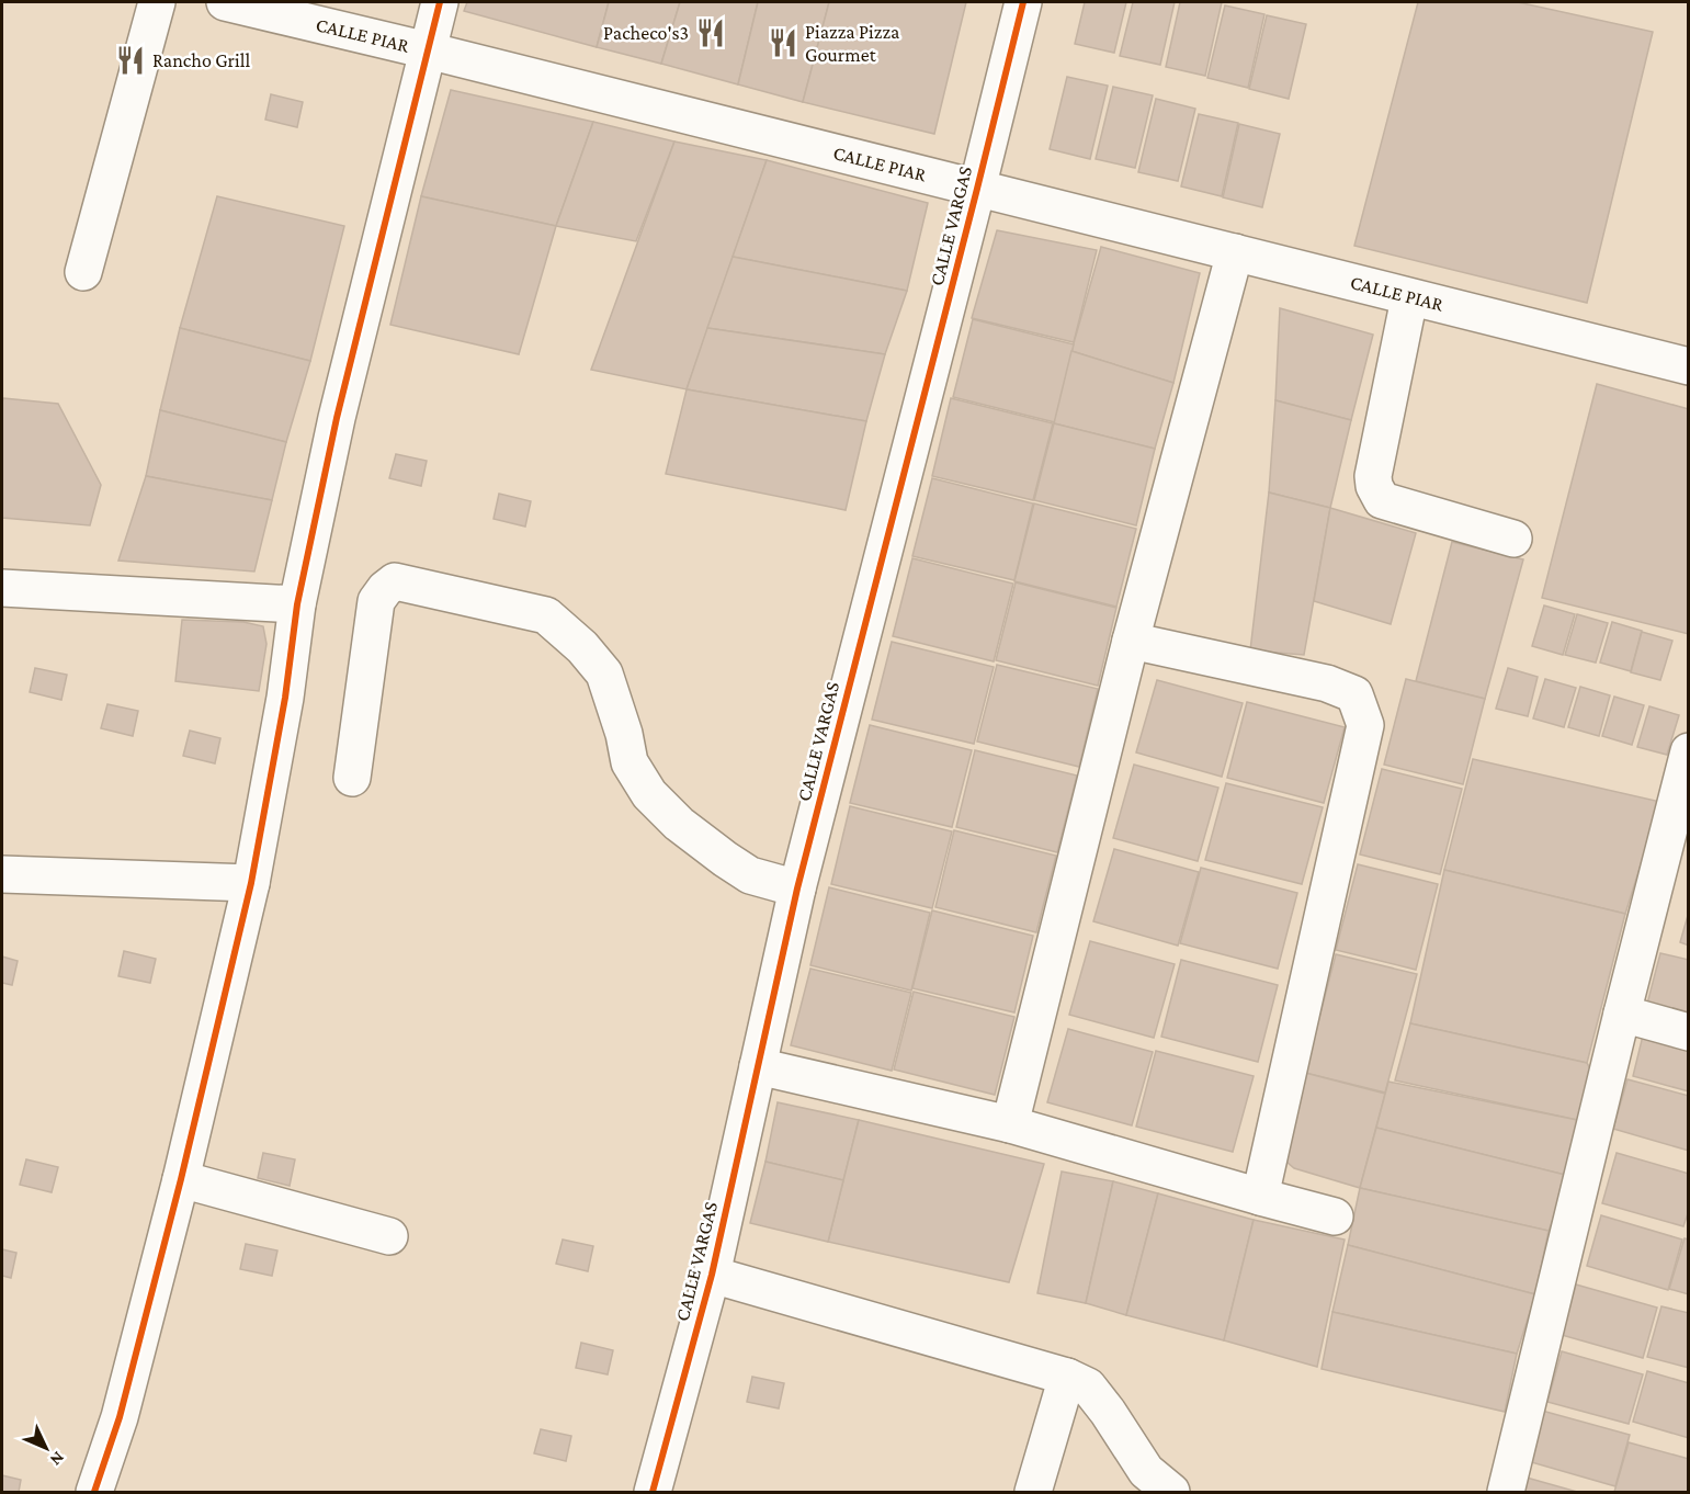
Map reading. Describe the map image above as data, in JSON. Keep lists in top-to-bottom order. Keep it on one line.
{"streets":{"street":["CALLE PIAR","CALLE VARGAS"]},"crossings":[["CALLE PIAR","CALLE VARGAS"]],"places":{"restaurant":["Pacheco's3","Piazza Pizza Gourmet","Rancho Grill"]},"north":"bottom right"}
